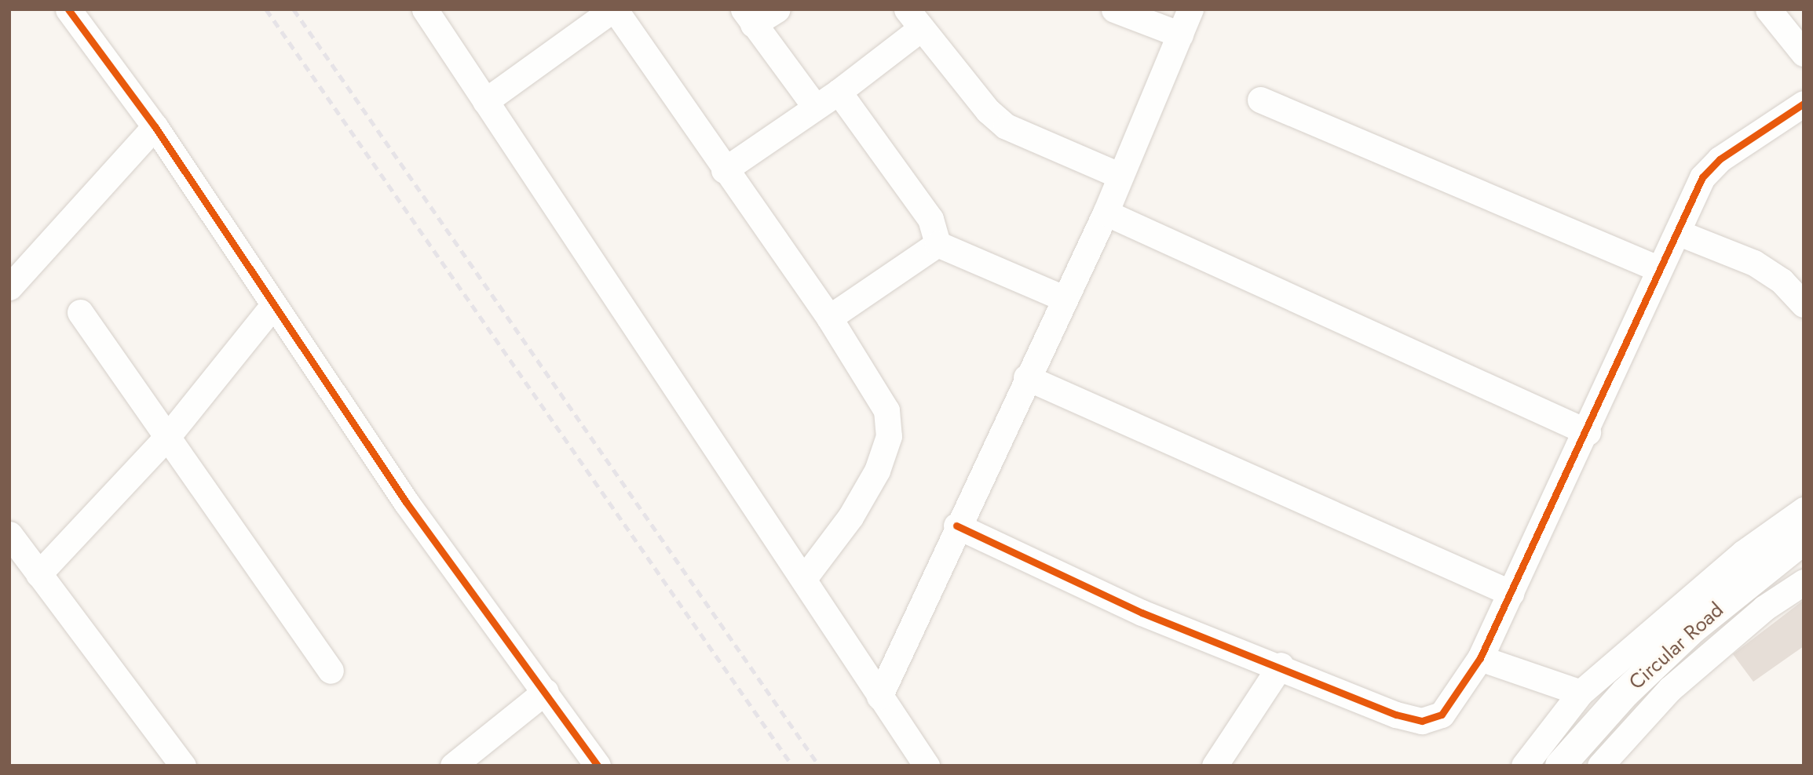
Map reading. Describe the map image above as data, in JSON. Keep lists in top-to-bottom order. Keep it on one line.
{"streets":{"main road":["Circular Road"]}}
